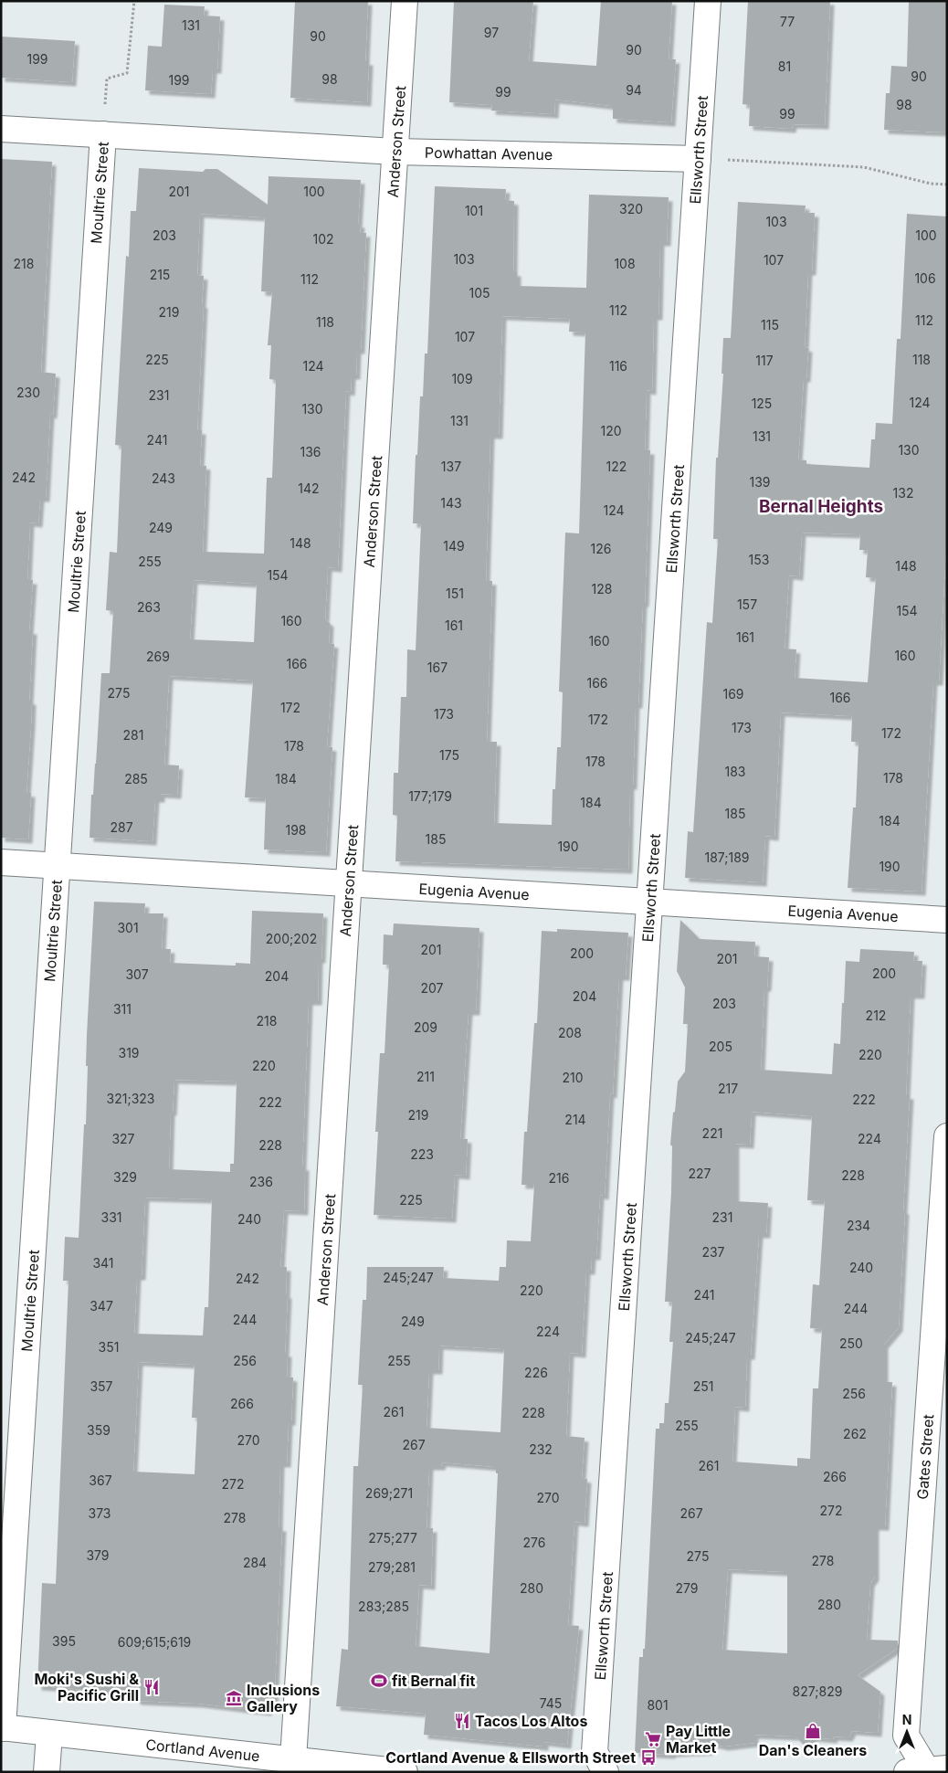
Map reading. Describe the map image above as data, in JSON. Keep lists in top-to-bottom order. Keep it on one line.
{"streets":{"street":["Anderson Street","Ellsworth Street","Powhattan Avenue","Moultrie Street","Eugenia Avenue","Gates Street","Cortland Avenue"]},"crossings":[["Anderson Street","Powhattan Avenue"],["Anderson Street","Eugenia Avenue"],["Anderson Street","Cortland Avenue"],["Ellsworth Street","Powhattan Avenue"],["Ellsworth Street","Eugenia Avenue"],["Powhattan Avenue","Moultrie Street"],["Moultrie Street","Eugenia Avenue"],["Moultrie Street","Cortland Avenue"]],"districts":["Bernal Heights"],"places":{"sports":["fit Bernal fit"],"restaurant":["Moki's Sushi & Pacific Grill","Tacos Los Altos"],"museum":["Inclusions Gallery"],"shop":["Dan's Cleaners"],"supermarket":["Pay Little Market"],"bus stop":["Cortland Avenue & Ellsworth Street"]},"house_numbers":["77","131","97","90","90","199","81","90","98","199","94","99","98","99","201","100","320","101","103","203","100","102","103","107","218","108","215","106","112","105","112","219","112","118","115","107","225","118","117","124","116","109","230","231","124","125","130","131","120","131","241","130","136","137","122","242","243","139","142","132","143","124","249","148","149","126","153","255","148","154","128","151","157","263","154","160","161","161","160","160","269","166","167","166","275","169","166","172","173","172","173","172","281","178","175","178","183","178","285","184","177;179","184","185","184","287","198","185","190","187;189","190","301","200;202","201","200","201","200","307","204","207","204","203","311","212","218","209","208","205","319","220","220","211","210","217","321;323","222","222","219","214","221","327","224","228","223","227","228","329","216","236","225","331","231","240","234","237","341","240","245;247","242","220","241","347","244","244","249","224","245;247","250","351","256","255","226","357","251","256","266","261","228","255","359","262","270","267","232","261","266","367","272","269;271","270","272","373","267","278","275;277","276","379","275","278","284","279;281","280","279","280","283;285","395","609;615;619","827;829","745","801"],"north":"top"}
